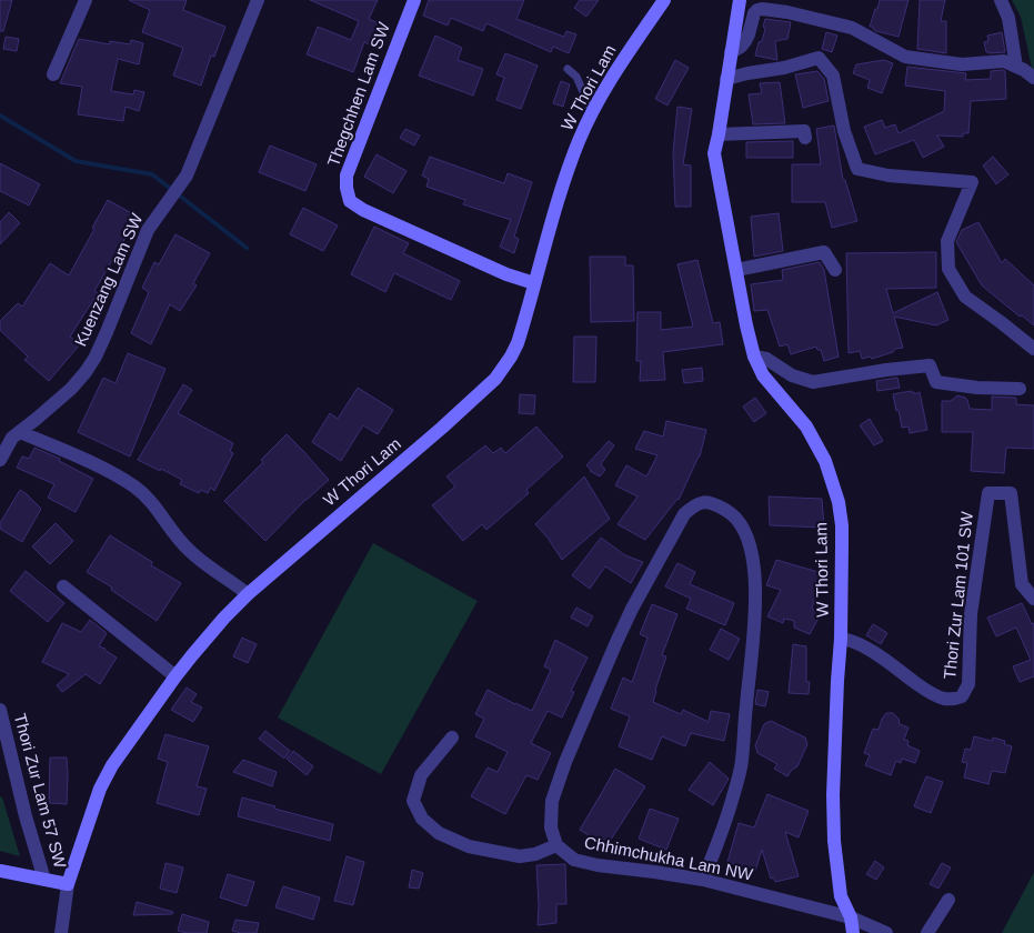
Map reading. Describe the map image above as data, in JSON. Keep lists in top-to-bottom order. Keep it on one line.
{"streets":{"main road":["W Thori Lam","Thegchhen Lam SW"],"street":["Kuenzang Lam SW","Thori Zur Lam 101 SW","Thori Zur Lam 57 SW","Chhimchukha Lam NW"]},"crossings":[["W Thori Lam","Thegchhen Lam SW"],["W Thori Lam","Thori Zur Lam 101 SW"],["W Thori Lam","Chhimchukha Lam NW"]]}
